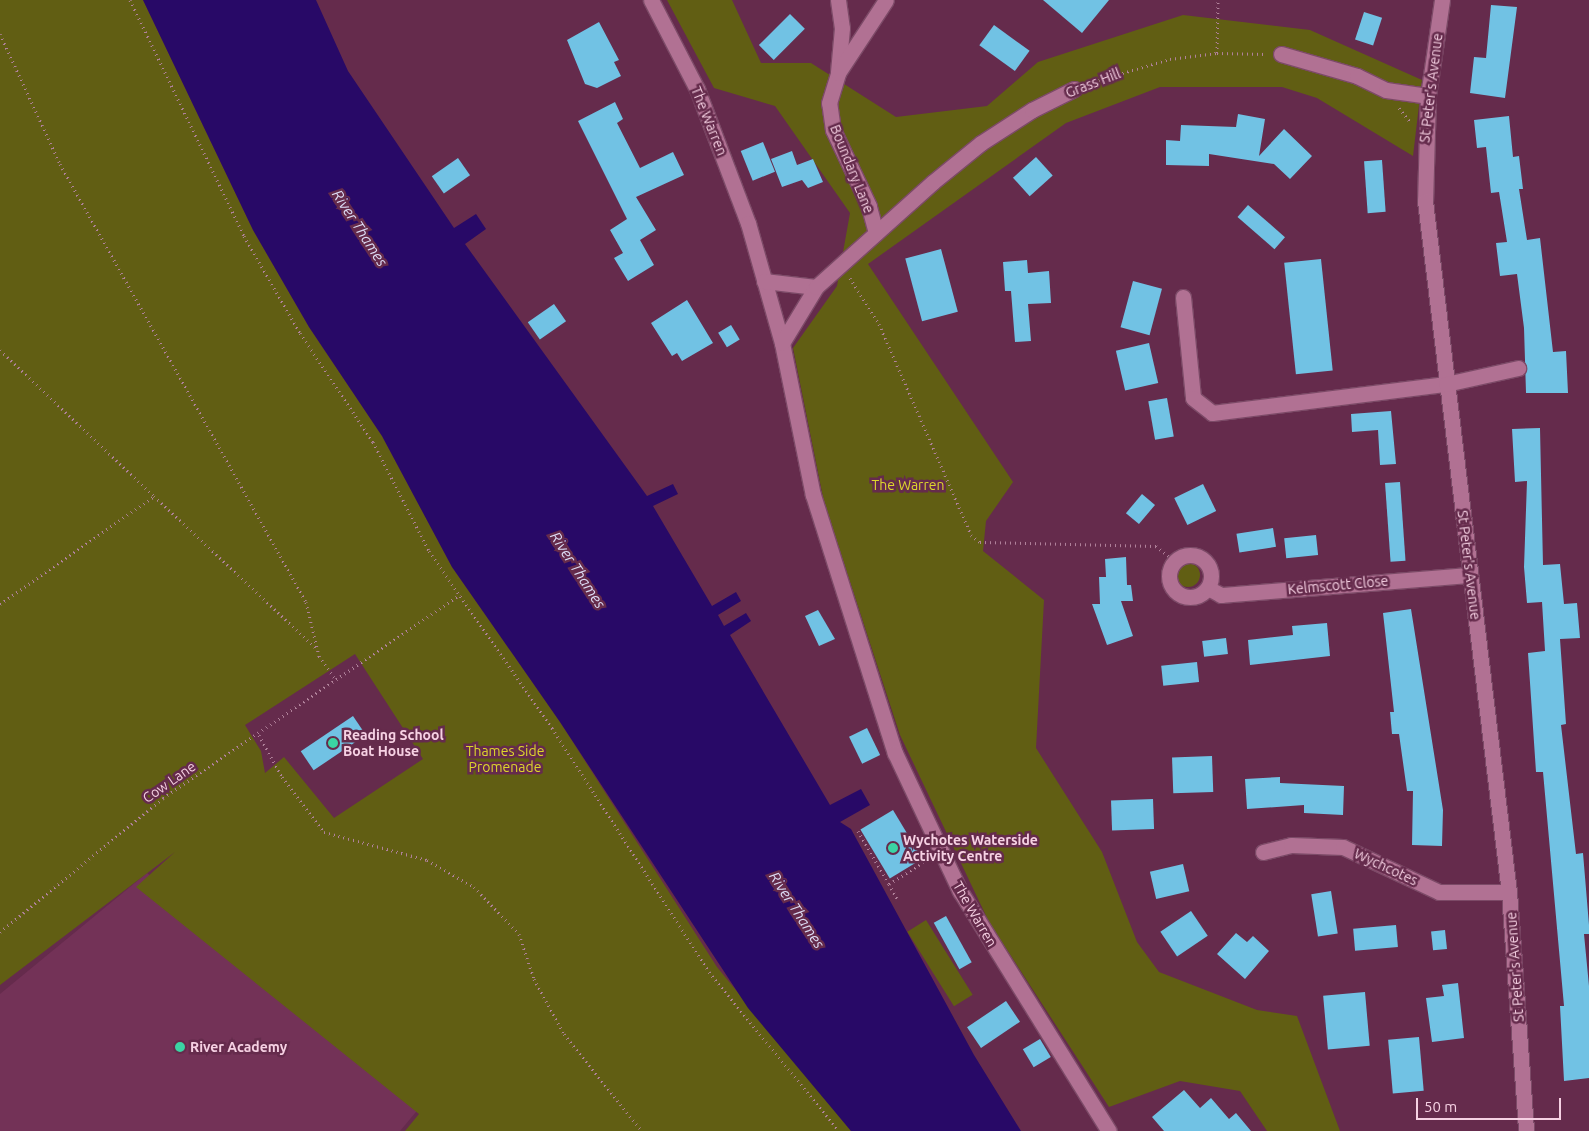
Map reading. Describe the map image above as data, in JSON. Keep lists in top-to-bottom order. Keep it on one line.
{"streets":{"street":["Grass Hill","St Peter's Avenue","The Warren","Boundary Lane","Kelmscott Close","Wychcotes"],"path":["Cow Lane"]},"crossings":[["Grass Hill","The Warren"],["Grass Hill","Boundary Lane"],["St Peter's Avenue","Kelmscott Close"],["St Peter's Avenue","Wychcotes"]],"water":["River Thames"],"parks":["The Warren","Thames Side Promenade"],"places":["Reading School Boat House","Wychotes Waterside Activity Centre","River Academy"],"scale_bar":"50 m"}
